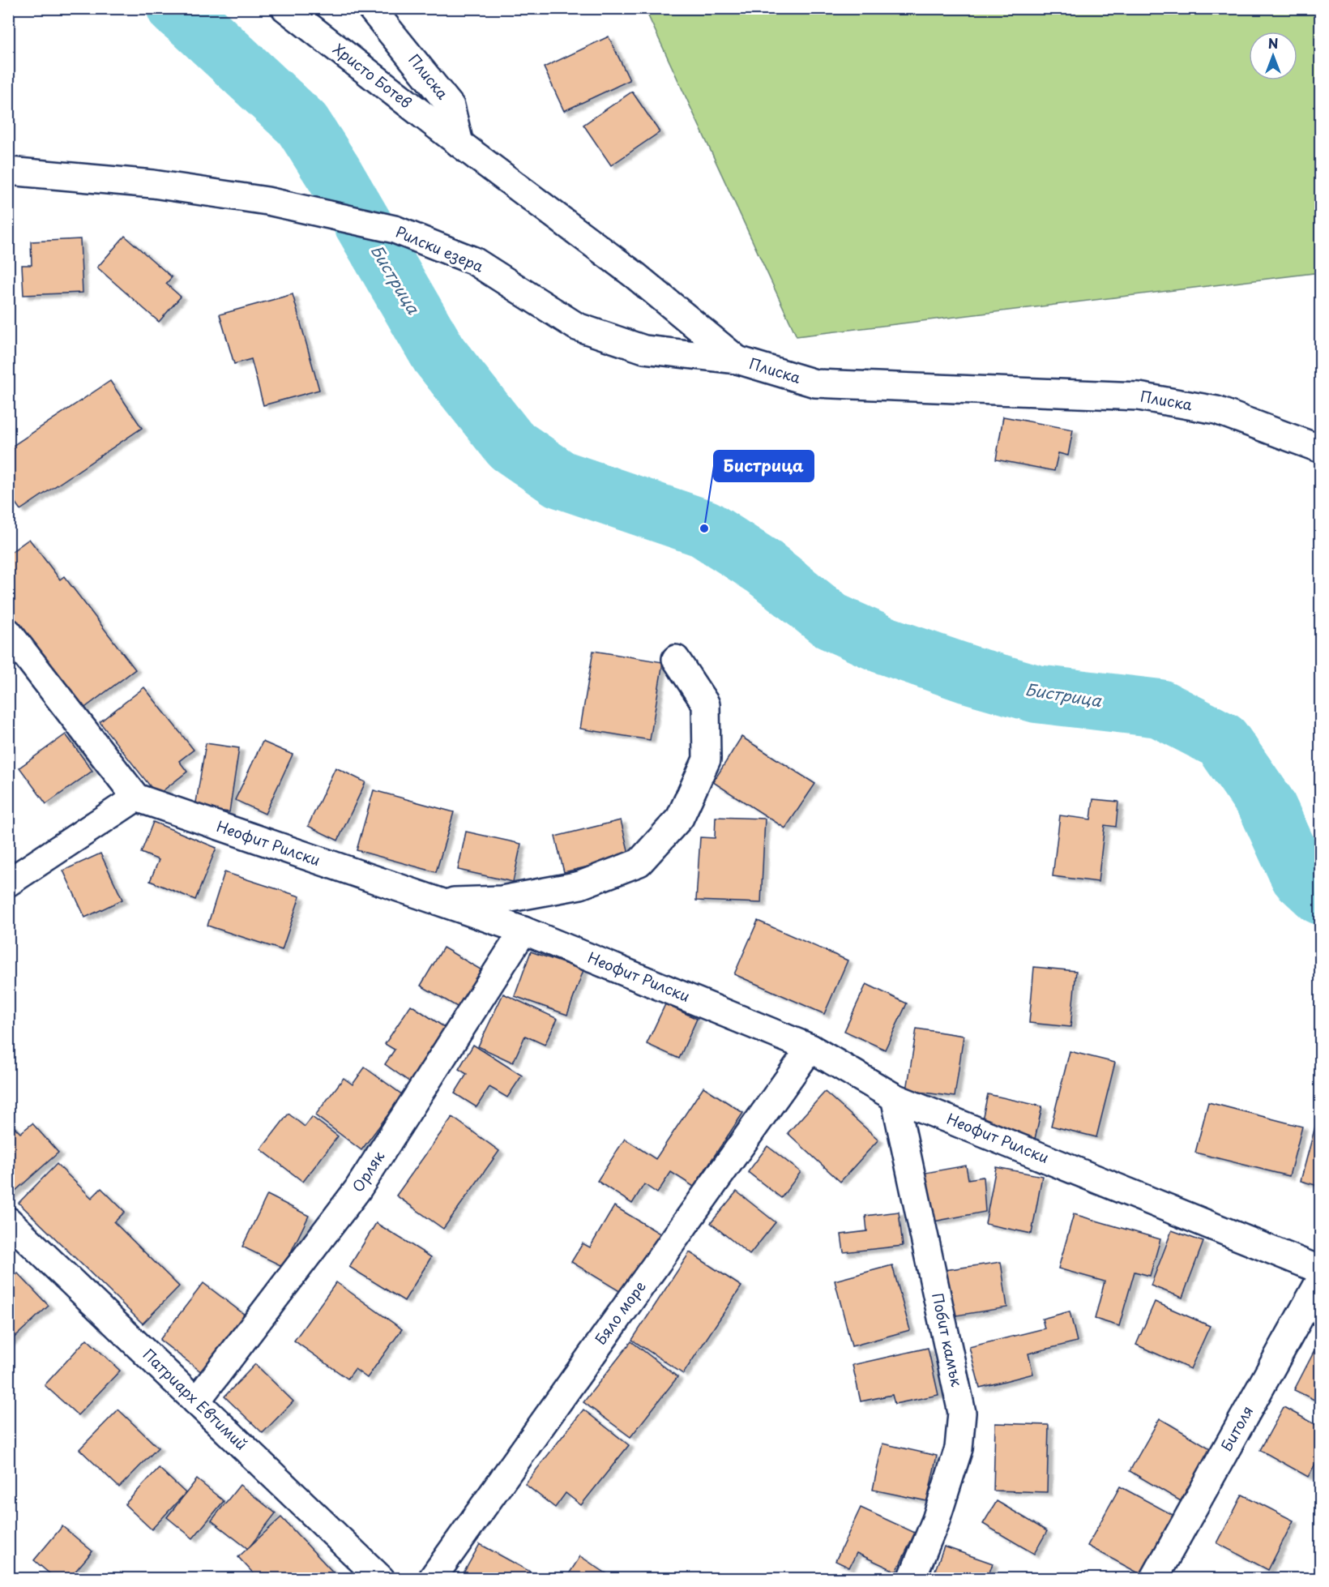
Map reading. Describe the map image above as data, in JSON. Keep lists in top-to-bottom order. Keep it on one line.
{"streets":{"street":["Христо Ботев","Плиска","Рилски езера","Неофит Рилски","Орляк","Бяло море","Побит камък","Патриарх Евтимий","Битоля"]},"crossings":[["Христо Ботев","Плиска"],["Плиска","Рилски езера"],["Неофит Рилски","Орляк"],["Неофит Рилски","Бяло море"],["Неофит Рилски","Побит камък"],["Орляк","Патриарх Евтимий"]],"water":["Бистрица"],"places":["Бистрица"],"north":"top"}
